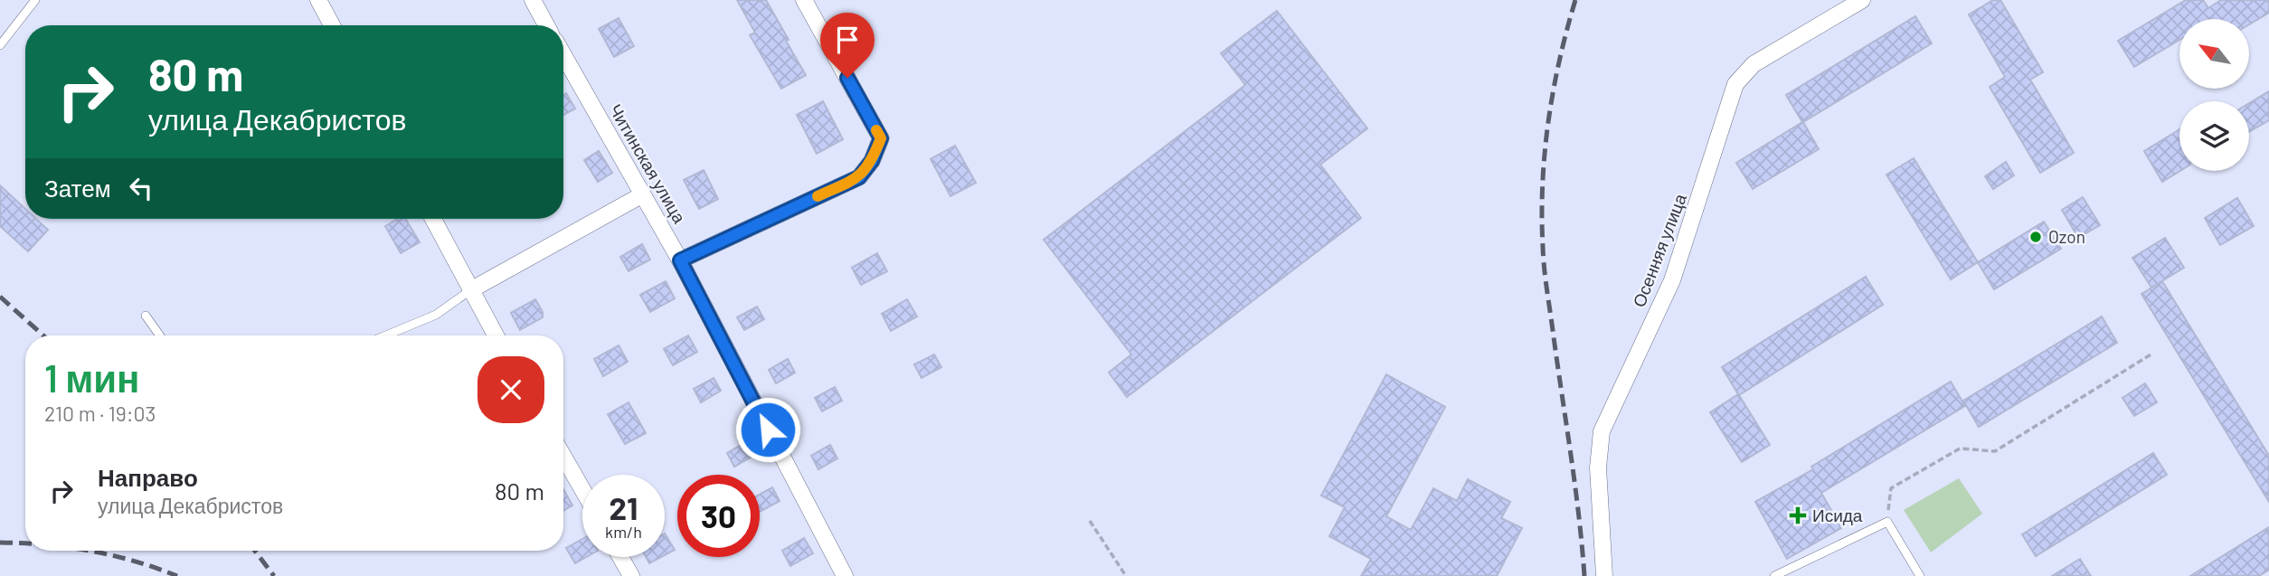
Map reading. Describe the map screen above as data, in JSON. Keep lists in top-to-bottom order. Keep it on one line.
{"streets":{"street":["Читинская улица","Осенняя улица"]},"places":{"other":["Ozon"],"health":["Исида"]},"north":"top left","page":{"turn":["80 m","улица Декабристов"],"then":"Затем","heading":["1 мин","210 m · 19:03"],"list":[{"name":"Направо","note":"улица Декабристов","value":"80 m"}],"speed":"21 km/h","limit":"30"}}
